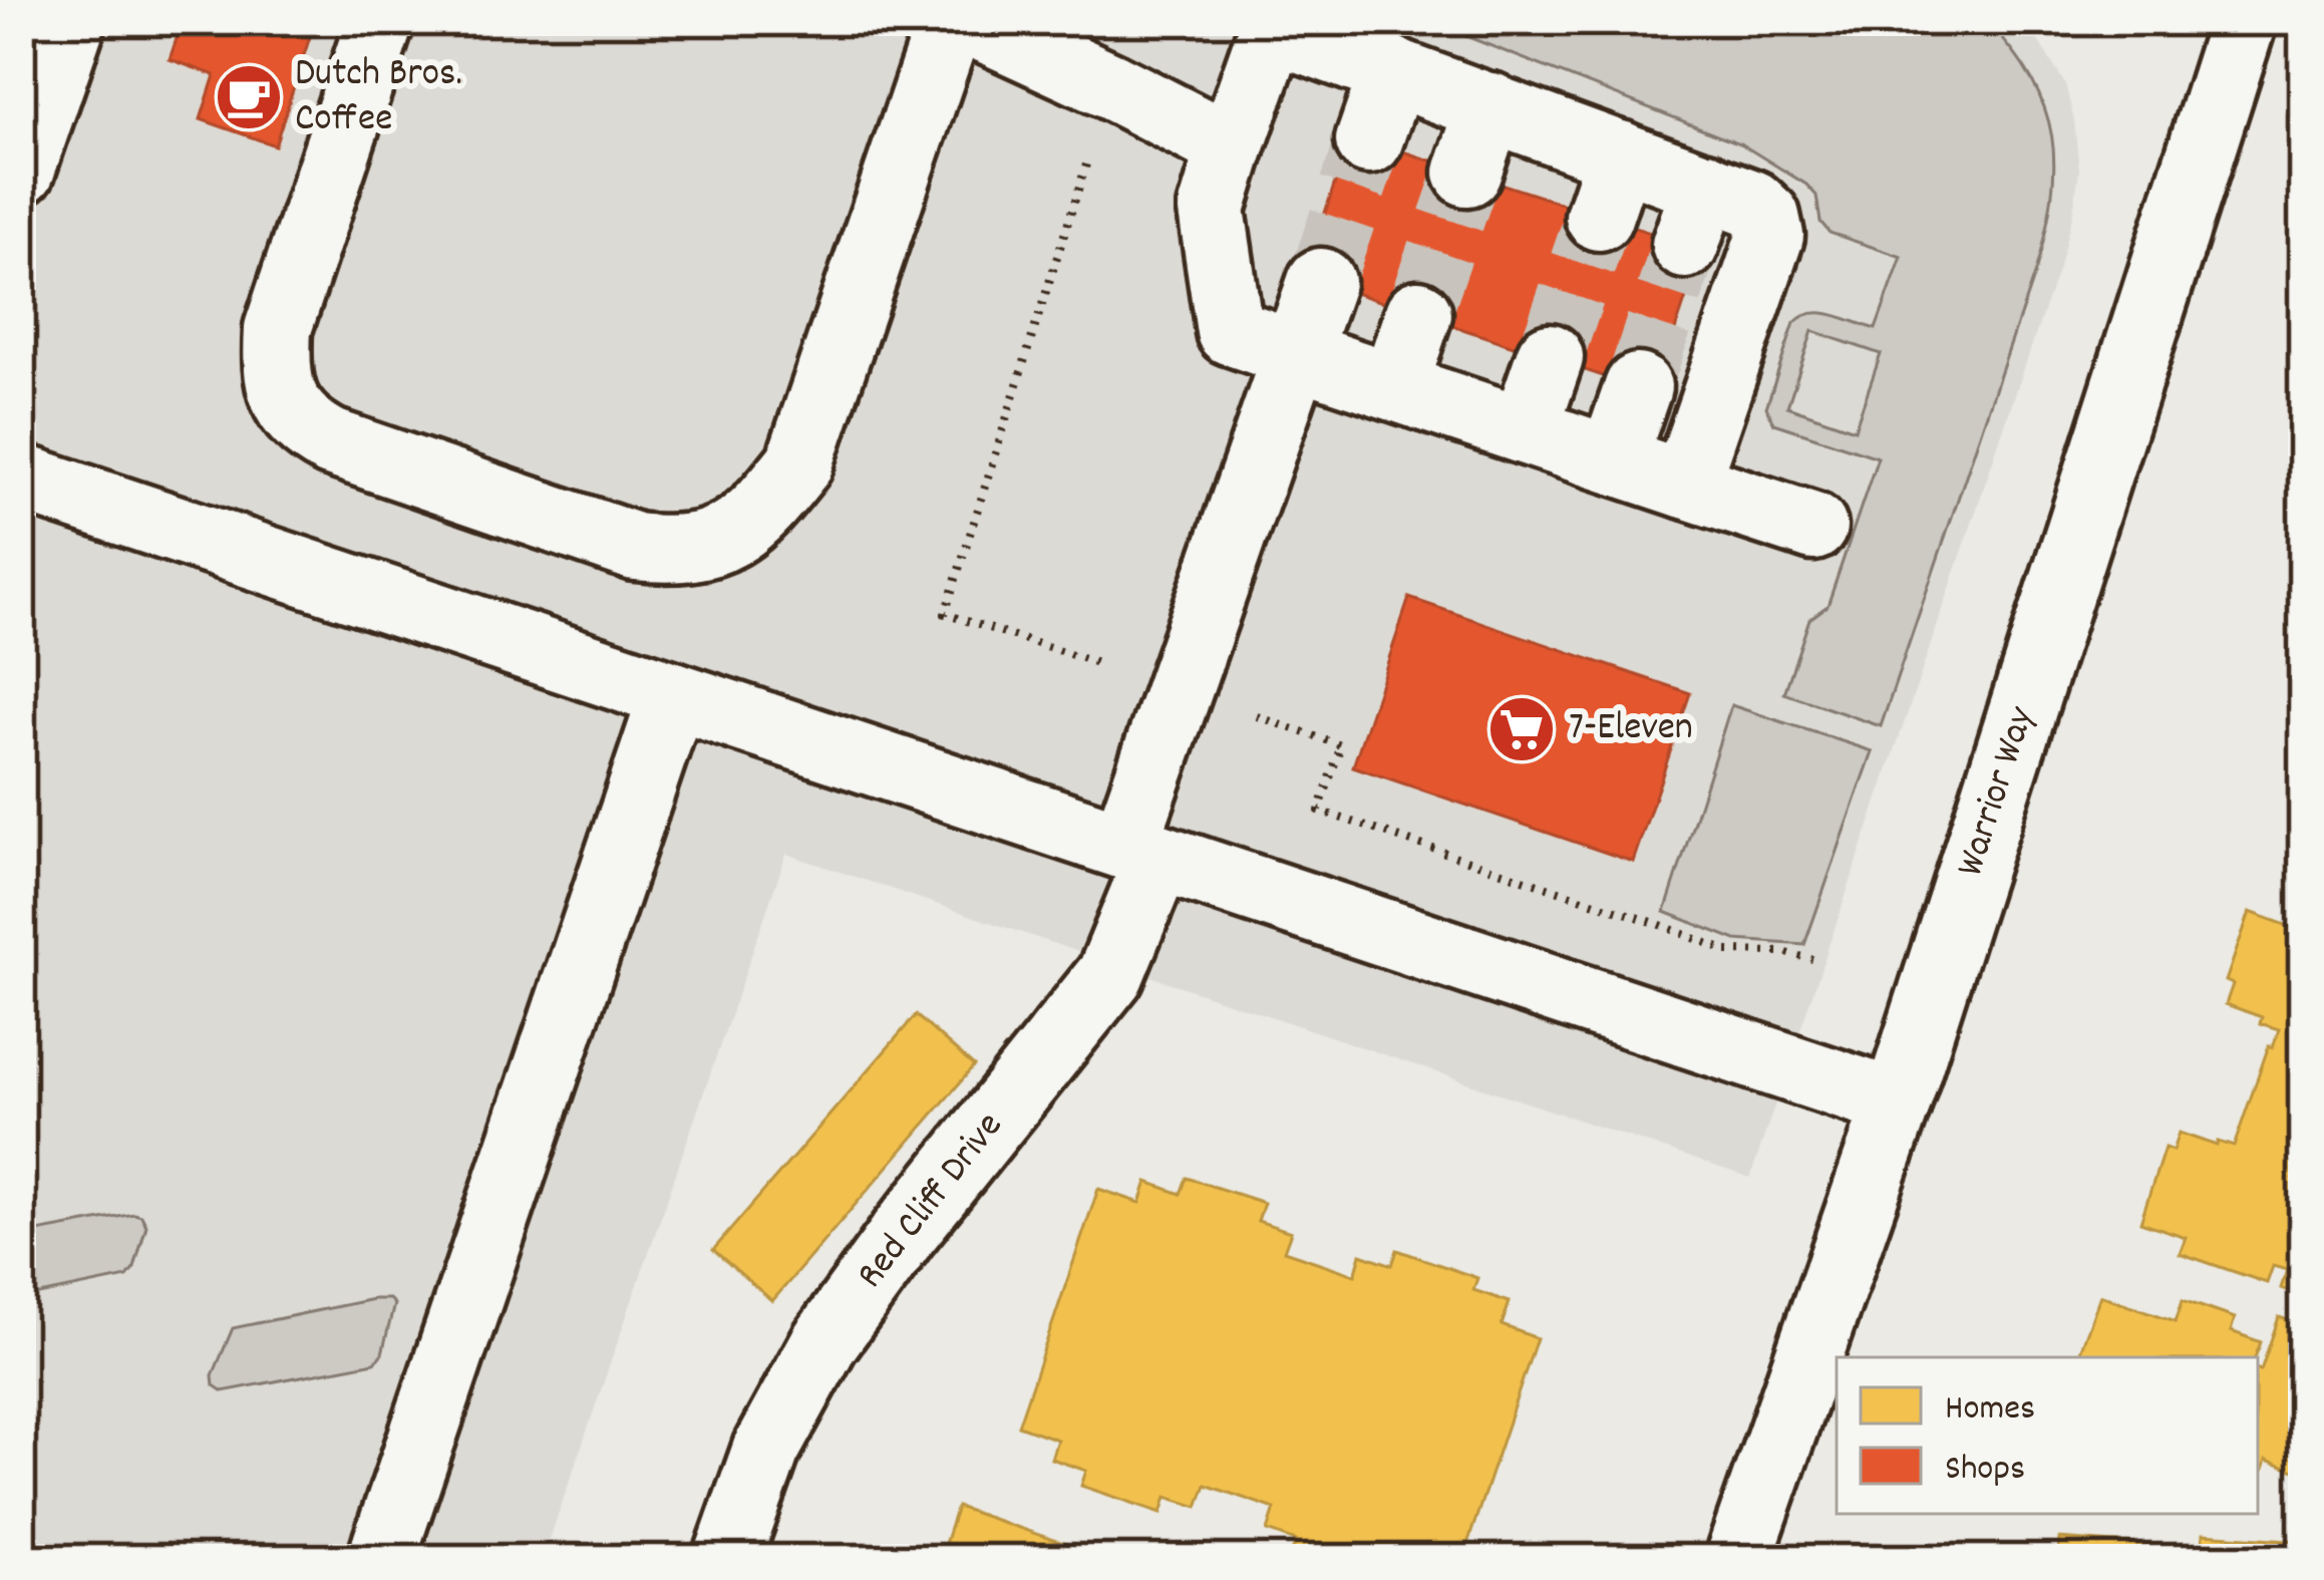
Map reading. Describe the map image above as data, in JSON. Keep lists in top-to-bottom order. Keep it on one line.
{"streets":{"street":["Warrior Way","Red Cliff Drive"]},"places":{"cafe":["Dutch Bros. Coffee"],"supermarket":["7-Eleven"]},"legend":["Homes","Shops"]}
